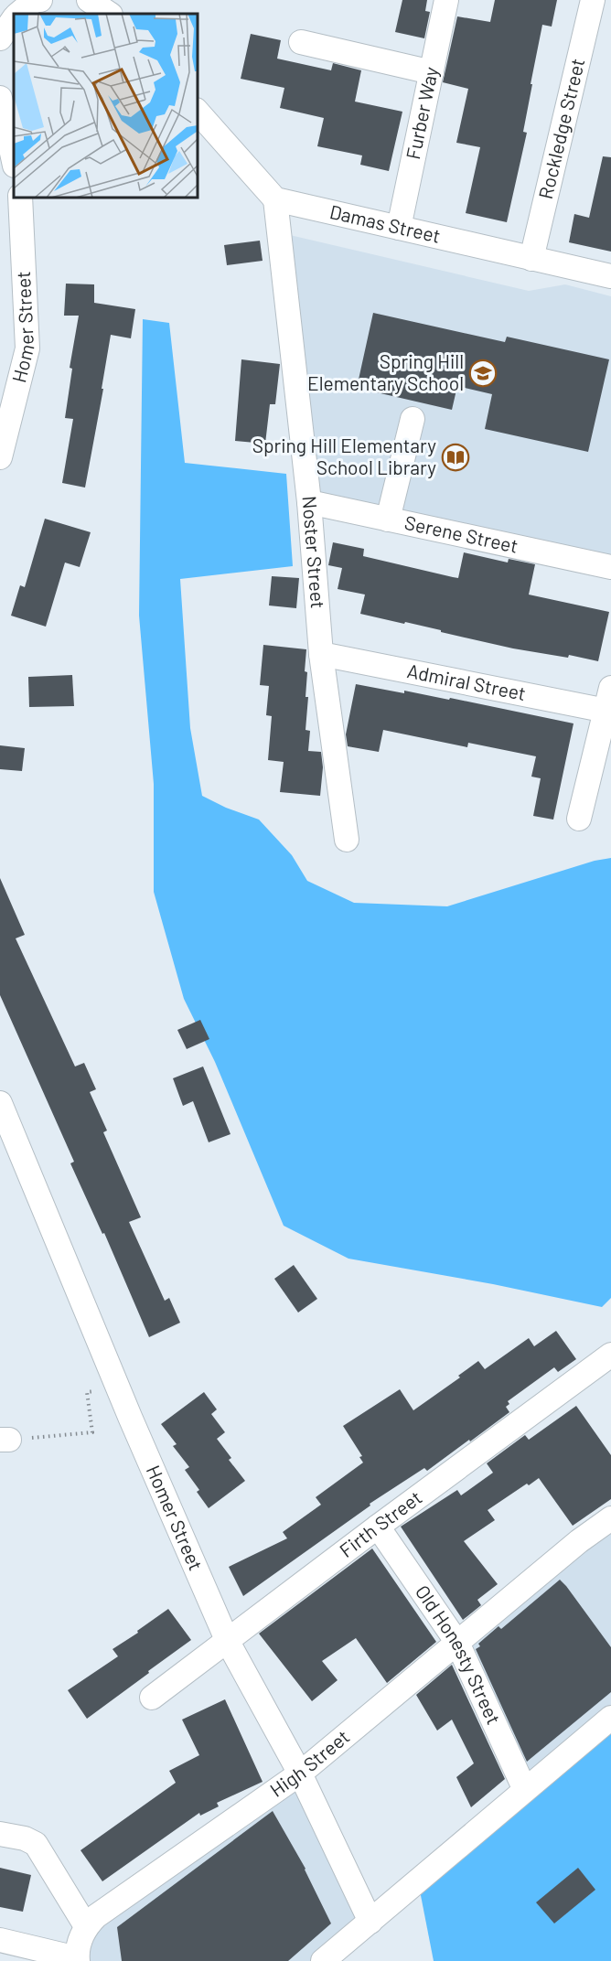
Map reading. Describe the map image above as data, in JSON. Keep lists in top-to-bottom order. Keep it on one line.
{"streets":{"street":["Furber Way","Rockledge Street","Damas Street","Homer Street","Serene Street","Noster Street","Admiral Street","Firth Street","Old Honesty Street","High Street"]},"crossings":[["Furber Way","Damas Street"],["Rockledge Street","Damas Street"],["Damas Street","Noster Street"],["Homer Street","Firth Street"],["Homer Street","High Street"],["Serene Street","Noster Street"],["Noster Street","Admiral Street"],["Firth Street","Old Honesty Street"],["Old Honesty Street","High Street"]],"places":{"school or university":["Spring Hill Elementary School"],"library":["Spring Hill Elementary School Library"]}}
